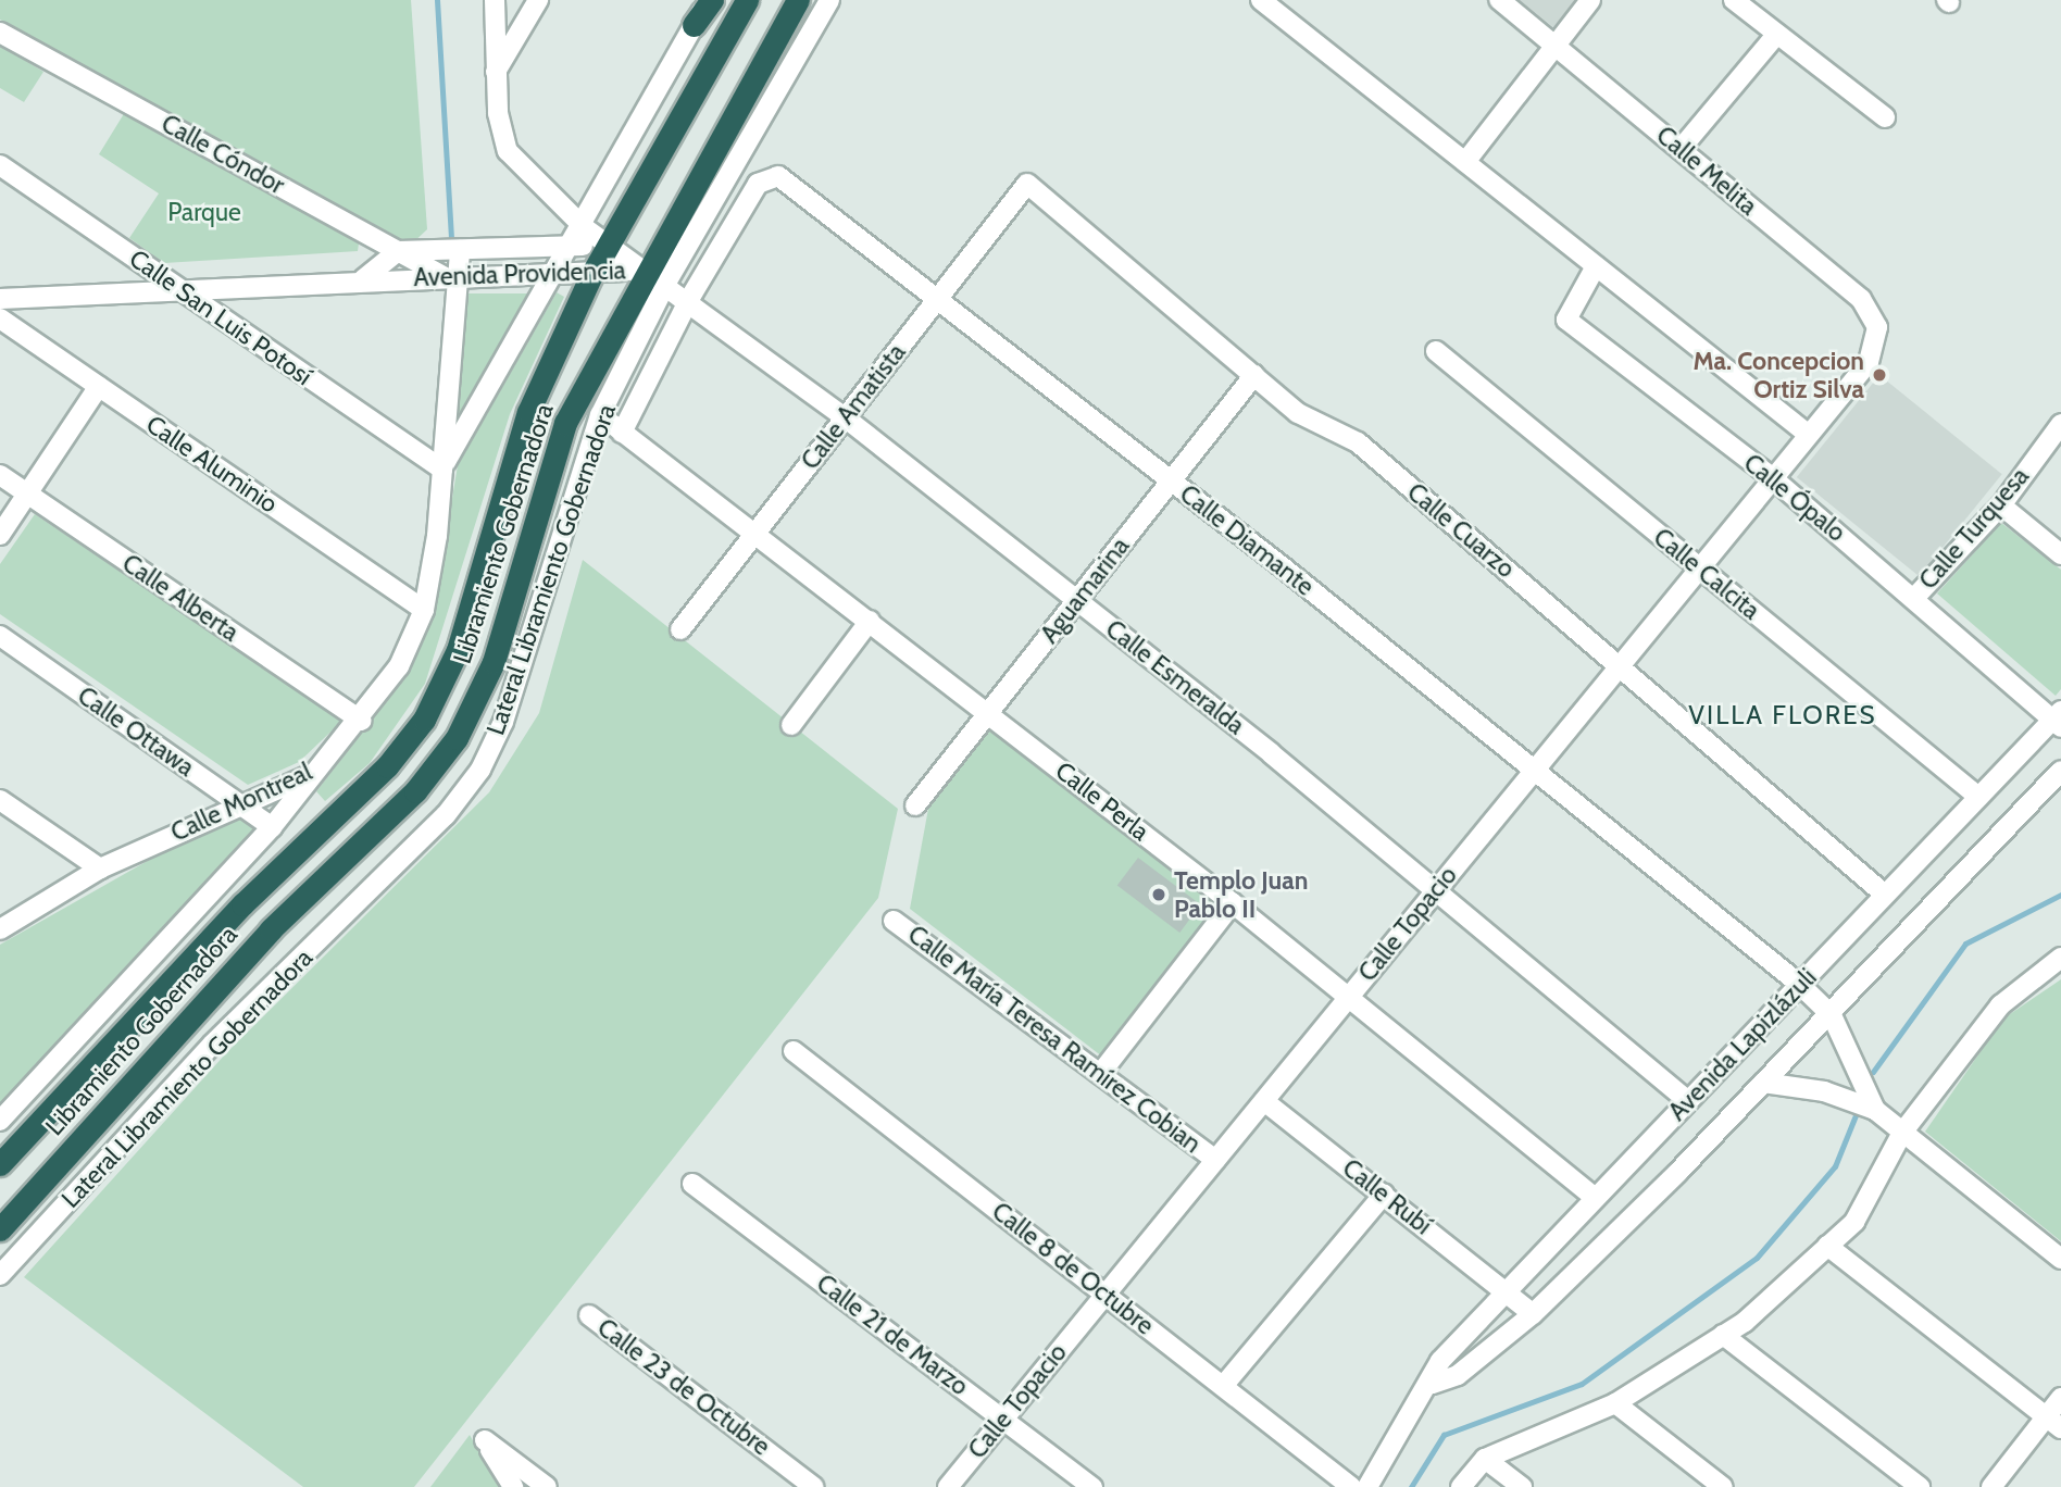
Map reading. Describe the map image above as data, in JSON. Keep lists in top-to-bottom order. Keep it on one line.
{"streets":{"highway":["Libramiento Gobernadora"],"street":["Calle Cóndor","Calle Melita","Avenida Providencia","Calle San Luis Potosí","Calle Amatista","Calle Aluminio","Calle Ópalo","Calle Turquesa","Calle Cuarzo","Calle Diamante","Lateral Libramiento Gobernadora","Calle Calcita","Aguamarina","Calle Alberta","Calle Esmeralda","Calle Ottawa","Calle Perla","Calle Montreal","Calle Topacio","Calle María Teresa Ramírez Cobian","Avenida Lapizlázuli","Calle Rubí","Calle 8 de Octubre","Calle 21 de Marzo","Calle 23 de Octubre"]},"crossings":[["Calle Cóndor","Avenida Providencia"],["Calle Cóndor","Calle Montreal"],["Calle Melita","Calle Topacio"],["Avenida Providencia","Calle San Luis Potosí"],["Avenida Providencia","Libramiento Gobernadora"],["Avenida Providencia","Lateral Libramiento Gobernadora"],["Avenida Providencia","Calle Esmeralda"],["Avenida Providencia","Calle Montreal"],["Calle San Luis Potosí","Calle Montreal"],["Calle Amatista","Calle Cuarzo"],["Calle Amatista","Calle Diamante"],["Calle Amatista","Calle Esmeralda"],["Calle Amatista","Calle Perla"],["Calle Aluminio","Calle Montreal"],["Calle Ópalo","Calle Turquesa"],["Calle Ópalo","Calle Topacio"],["Calle Ópalo","Avenida Lapizlázuli"],["Calle Cuarzo","Aguamarina"],["Calle Cuarzo","Calle Topacio"],["Calle Cuarzo","Avenida Lapizlázuli"],["Libramiento Gobernadora","Lateral Libramiento Gobernadora"],["Libramiento Gobernadora","Calle Esmeralda"],["Calle Diamante","Aguamarina"],["Calle Diamante","Calle Esmeralda"],["Calle Diamante","Calle Topacio"],["Calle Diamante","Avenida Lapizlázuli"],["Lateral Libramiento Gobernadora","Calle Esmeralda"],["Lateral Libramiento Gobernadora","Calle Perla"],["Calle Calcita","Calle Topacio"],["Calle Calcita","Avenida Lapizlázuli"],["Aguamarina","Calle Esmeralda"],["Aguamarina","Calle Perla"],["Calle Alberta","Calle Montreal"],["Calle Esmeralda","Calle Topacio"],["Calle Esmeralda","Avenida Lapizlázuli"],["Calle Ottawa","Calle Montreal"],["Calle Perla","Calle Topacio"],["Calle Perla","Avenida Lapizlázuli"],["Calle Topacio","Calle María Teresa Ramírez Cobian"],["Calle Topacio","Calle Rubí"],["Calle Topacio","Calle 8 de Octubre"],["Calle Topacio","Calle 21 de Marzo"],["Avenida Lapizlázuli","Calle Rubí"]],"districts":["VILLA FLORES"],"parks":["Parque"],"places":["Ma. Concepcion Ortiz Silva","Templo Juan Pablo II"]}
